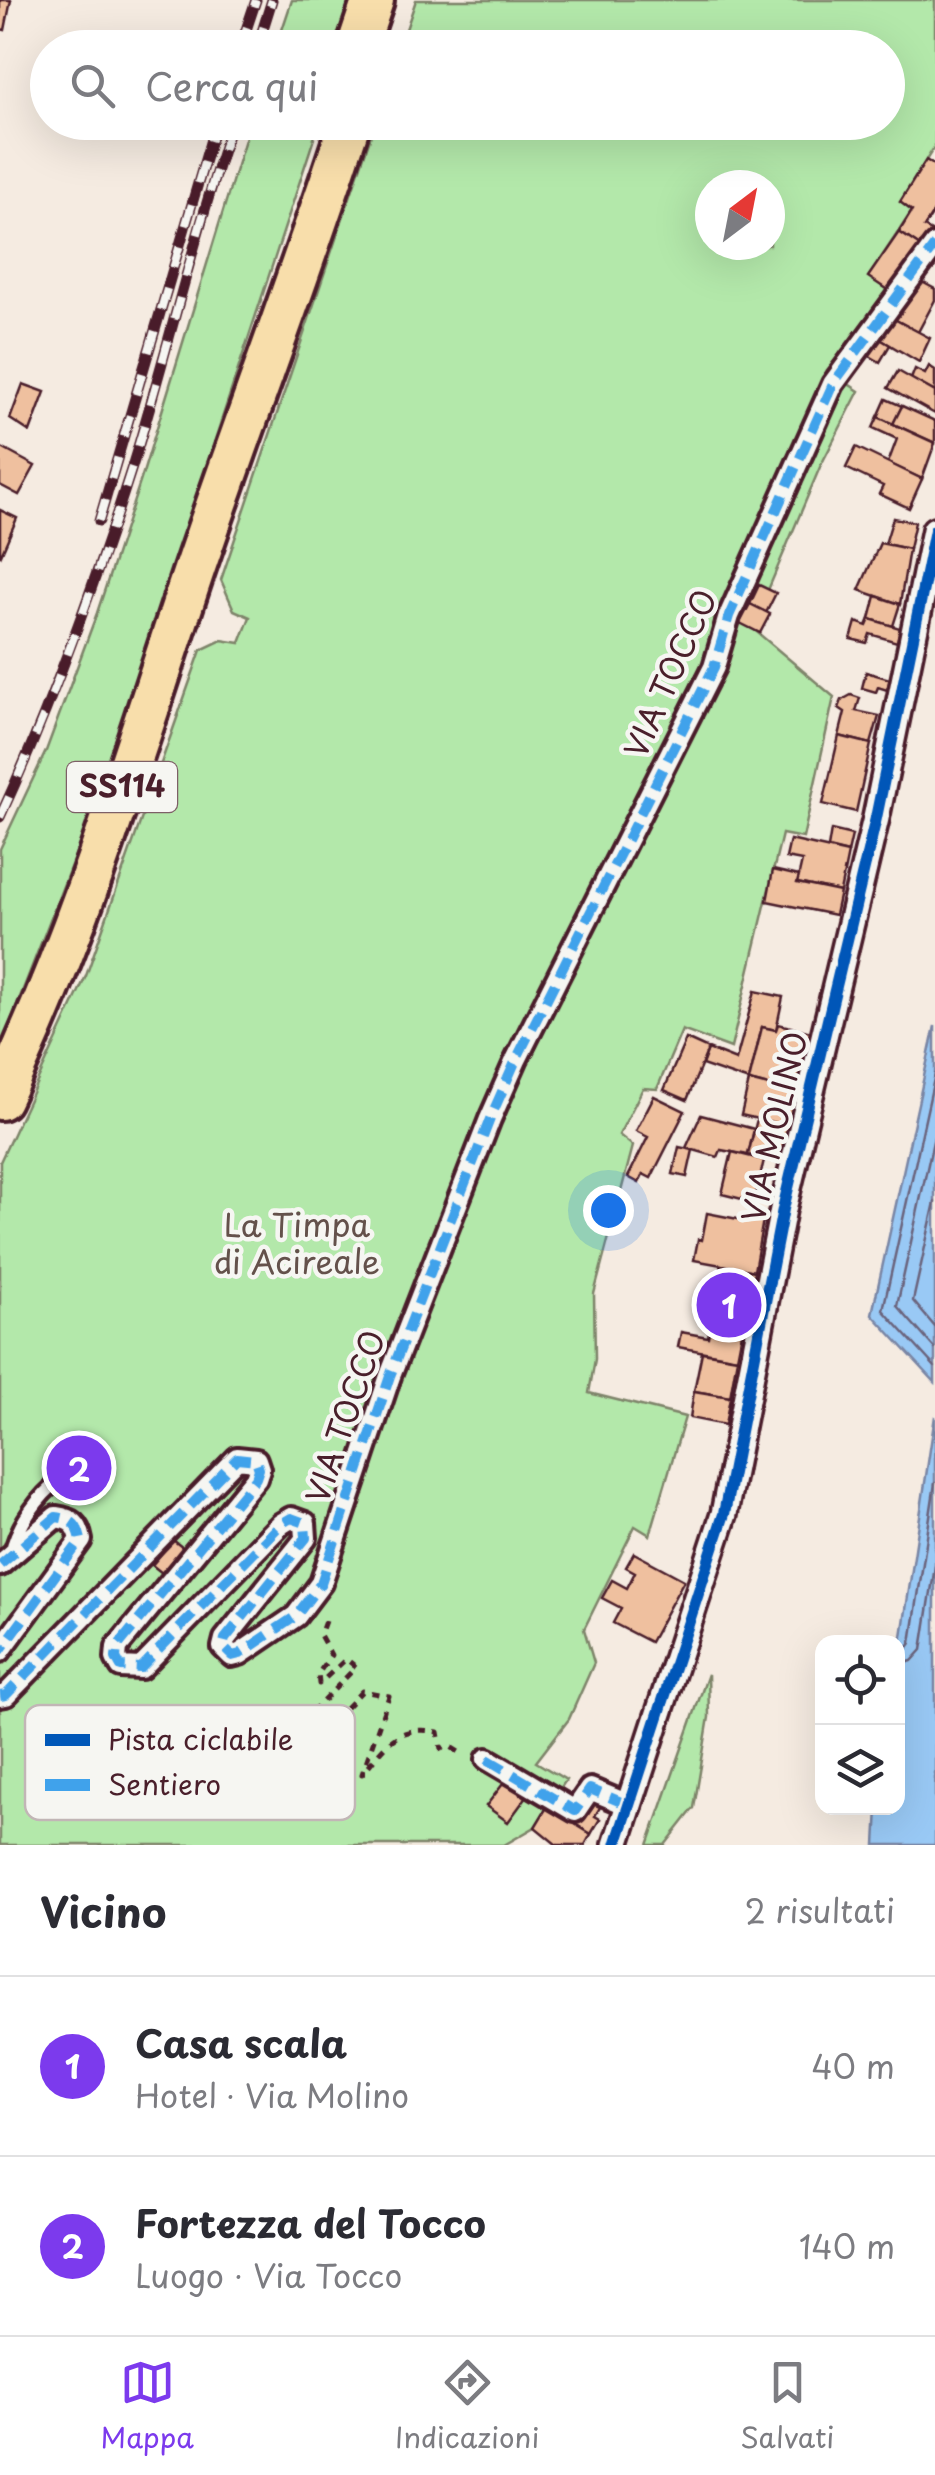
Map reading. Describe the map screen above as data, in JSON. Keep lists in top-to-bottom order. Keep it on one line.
{"streets":{"main road":["SS114"],"street":["VIA TOCCO","VIA MOLINO"]},"parks":["La Timpa di Acireale"],"legend":["Pista ciclabile","Sentiero"],"north":"top right","page":{"search":"Cerca qui","pins":["1","2"],"heading":["Vicino","2 risultati"],"list":[{"mark":"1","name":"Casa scala","note":"Hotel · Via Molino","value":"40 m"},{"mark":"2","name":"Fortezza del Tocco","note":"Luogo · Via Tocco","value":"140 m"}],"nav":["Mappa","Indicazioni","Salvati"]}}
